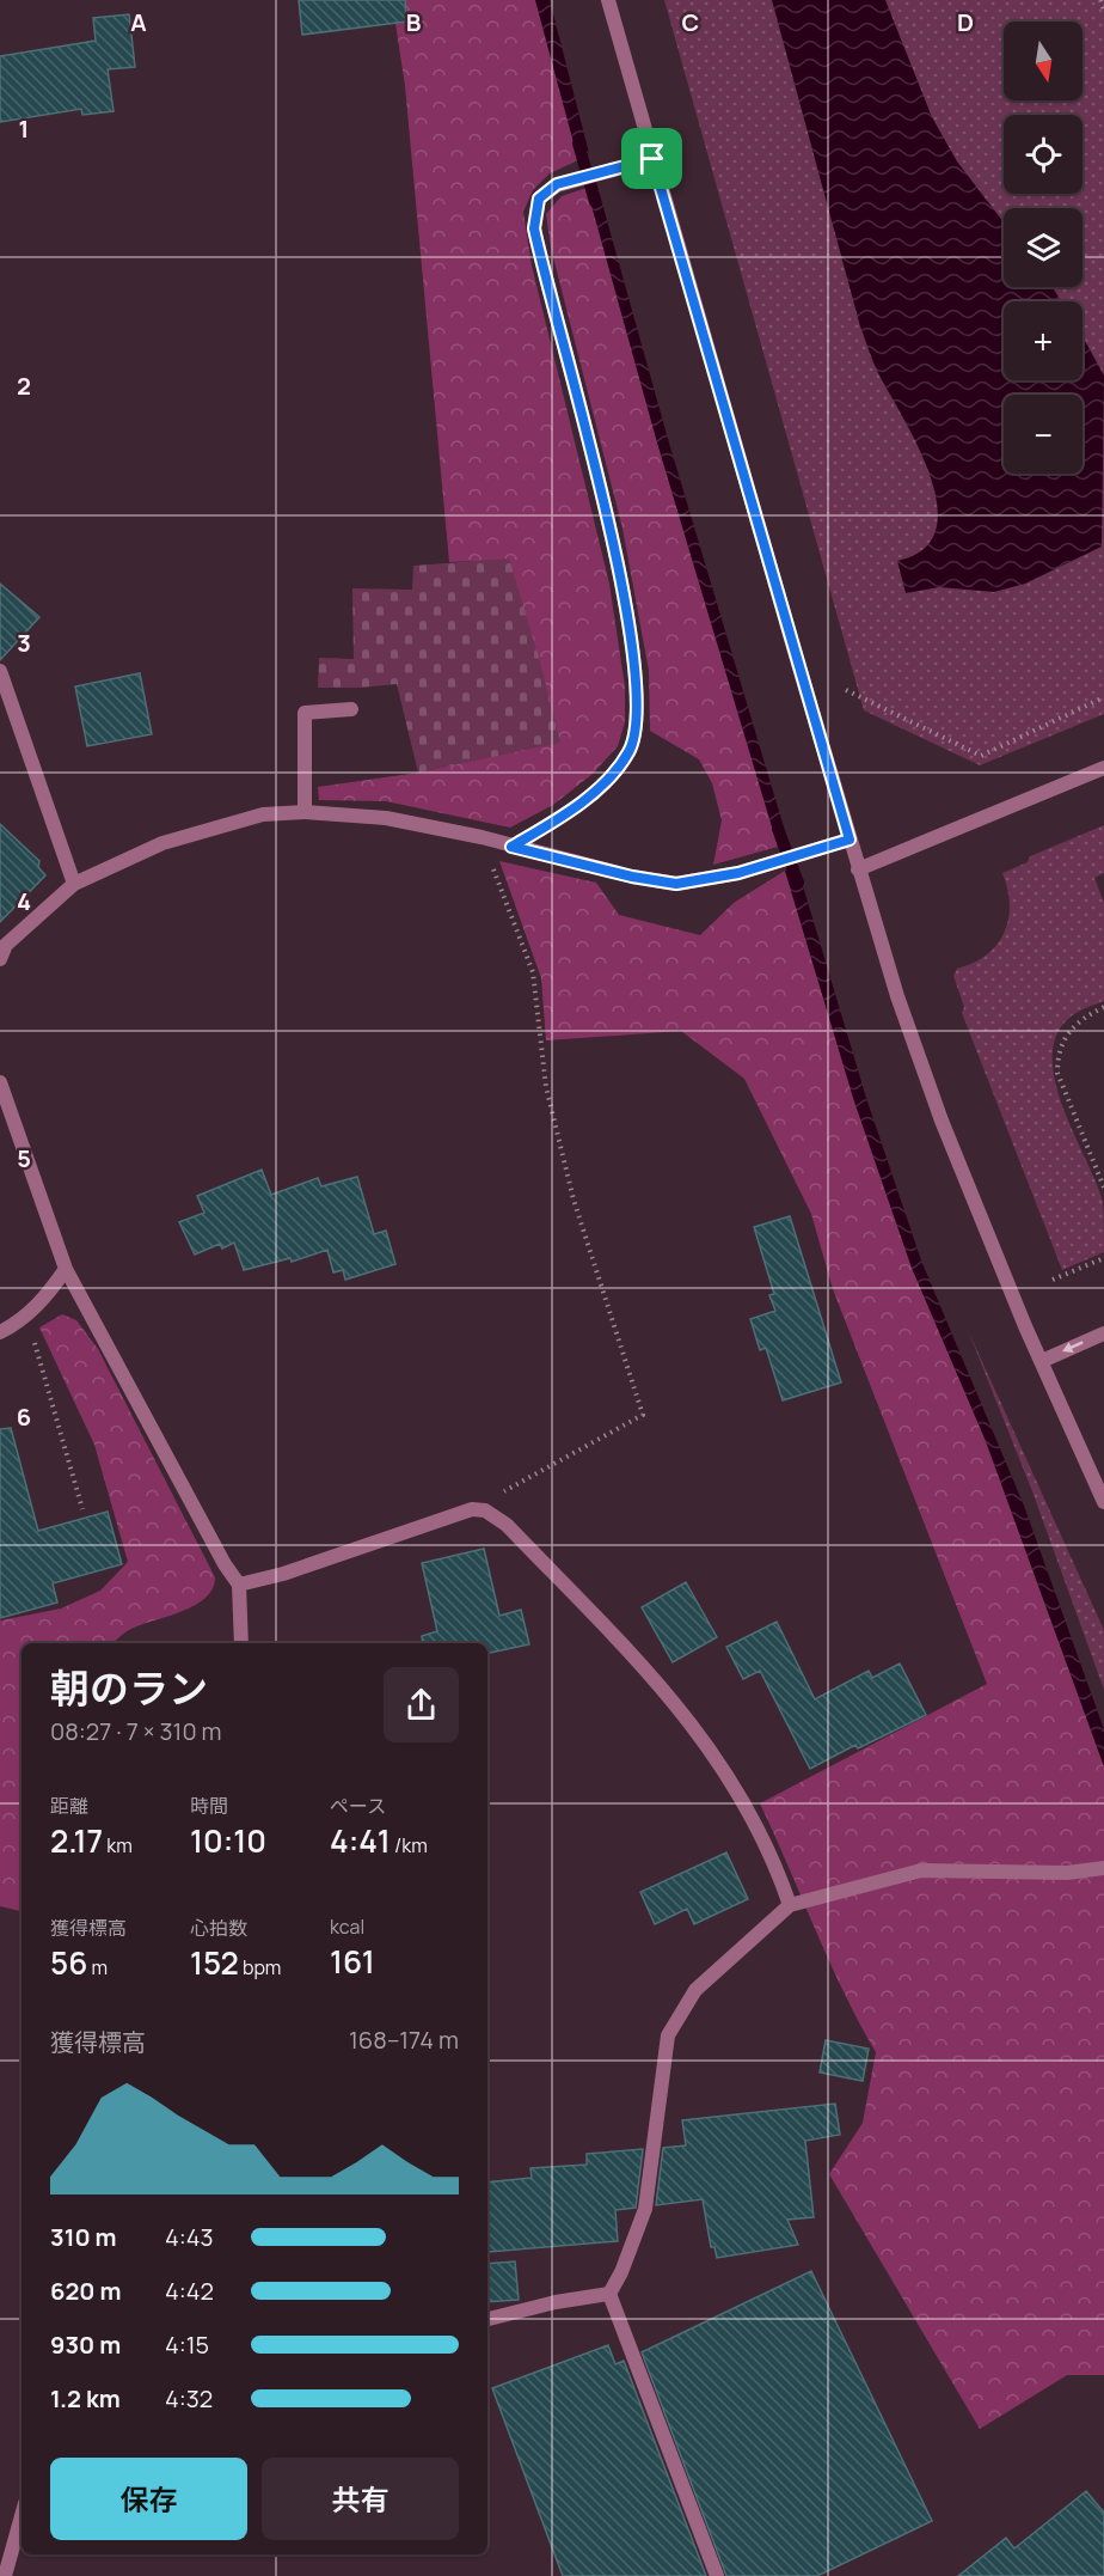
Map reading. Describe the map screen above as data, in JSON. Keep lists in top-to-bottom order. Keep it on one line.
{"north":"bottom","page":{"map_buttons":["+","−"],"heading":["朝のラン","08:27 · 7 × 310 m"],"stats":[["距離","2.17 km"],["時間","10:10"],["ペース","4:41 /km"],["獲得標高","56 m"],["心拍数","152 bpm"],["kcal","161"]],"chart":["獲得標高","168–174 m"],"list":[{"name":"310 m","note":"4:43"},{"name":"620 m","note":"4:42"},{"name":"930 m","note":"4:15"},{"name":"1.2 km","note":"4:32"}],"buttons":["保存","共有"]},"grid":{"columns":["A","B","C","D"],"rows":["1","2","3","4","5","6"]}}
